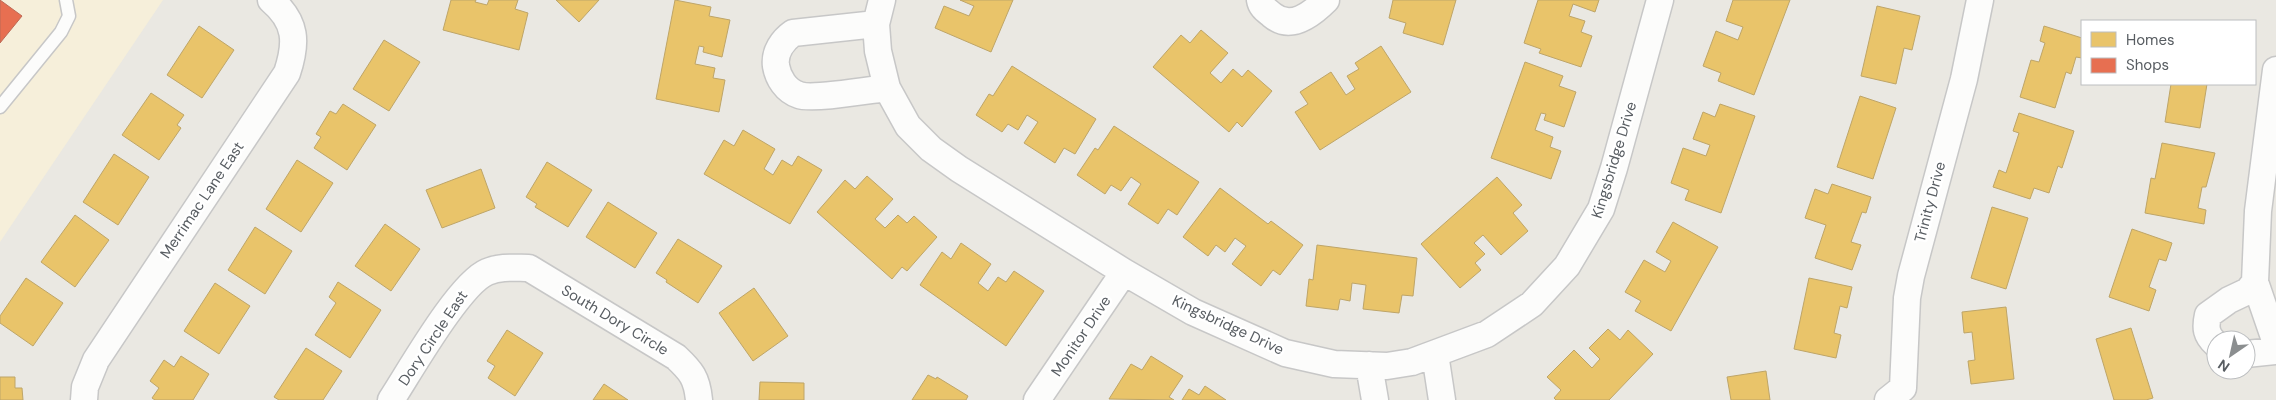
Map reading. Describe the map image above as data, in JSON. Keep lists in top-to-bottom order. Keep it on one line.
{"streets":{"street":["Kingsbridge Drive","Merrimac Lane East","Trinity Drive","South Dory Circle","Monitor Drive","Dory Circle East"]},"crossings":[["Kingsbridge Drive","Monitor Drive"],["South Dory Circle","Dory Circle East"]],"legend":["Homes","Shops"],"north":"bottom left"}
